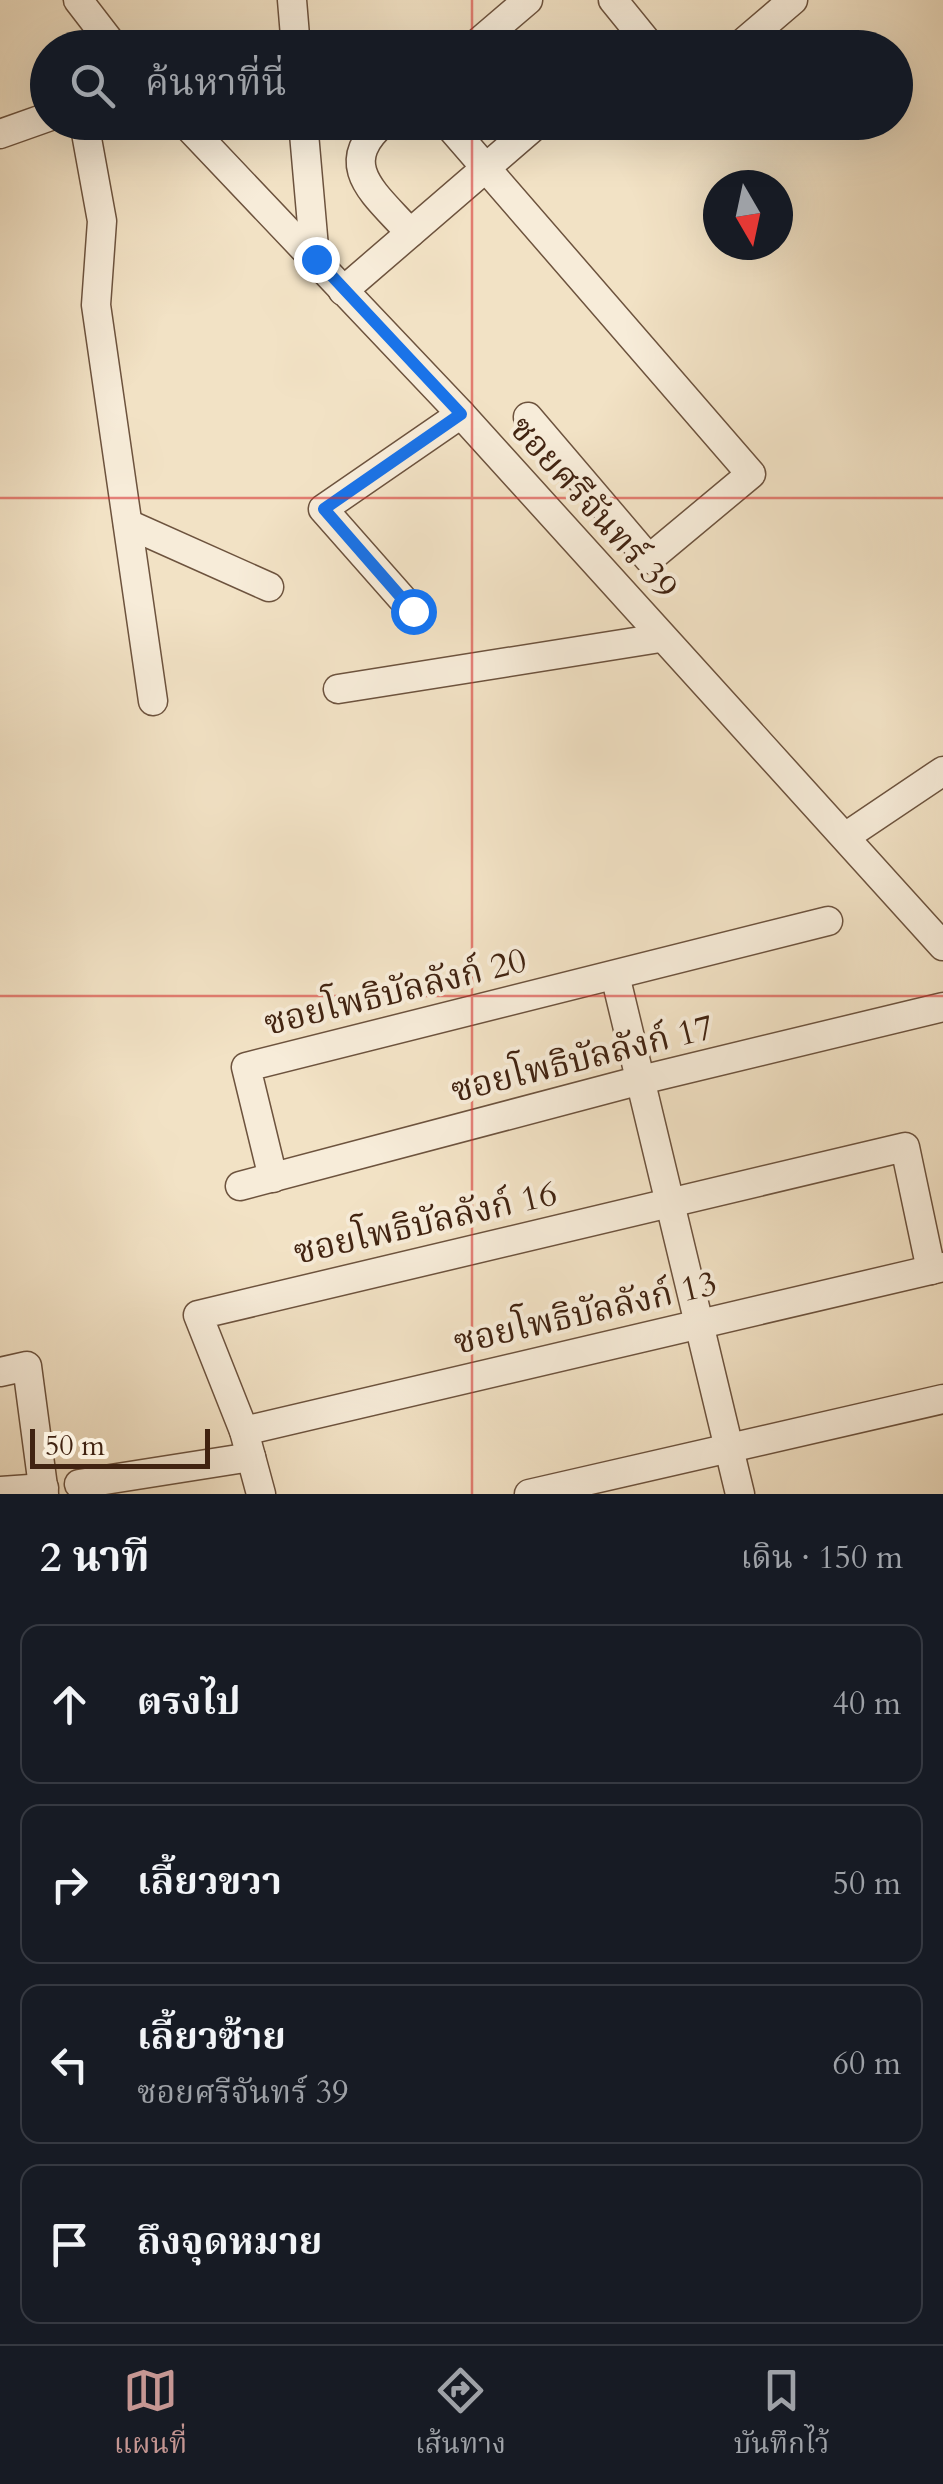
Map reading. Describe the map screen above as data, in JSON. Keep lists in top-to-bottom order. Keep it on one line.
{"streets":{"street":["ซอยศรีจันทร์ 39","ซอยโพธิบัลลังก์ 20","ซอยโพธิบัลลังก์ 17","ซอยโพธิบัลลังก์ 16","ซอยโพธิบัลลังก์ 13"]},"crossings":[["ซอยโพธิบัลลังก์ 20","ซอยโพธิบัลลังก์ 17"],["ซอยโพธิบัลลังก์ 16","ซอยโพธิบัลลังก์ 13"]],"scale_bar":"50 m","north":"bottom","page":{"search":"ค้นหาที่นี่","scale":"50 m","heading":["2 นาที","เดิน · 150 m"],"list":[["ตรงไป","40 m"],["เลี้ยวขวา","50 m"],["เลี้ยวซ้าย","ซอยศรีจันทร์ 39","60 m"],"ถึงจุดหมาย"],"nav":["แผนที่","เส้นทาง","บันทึกไว้"]}}
